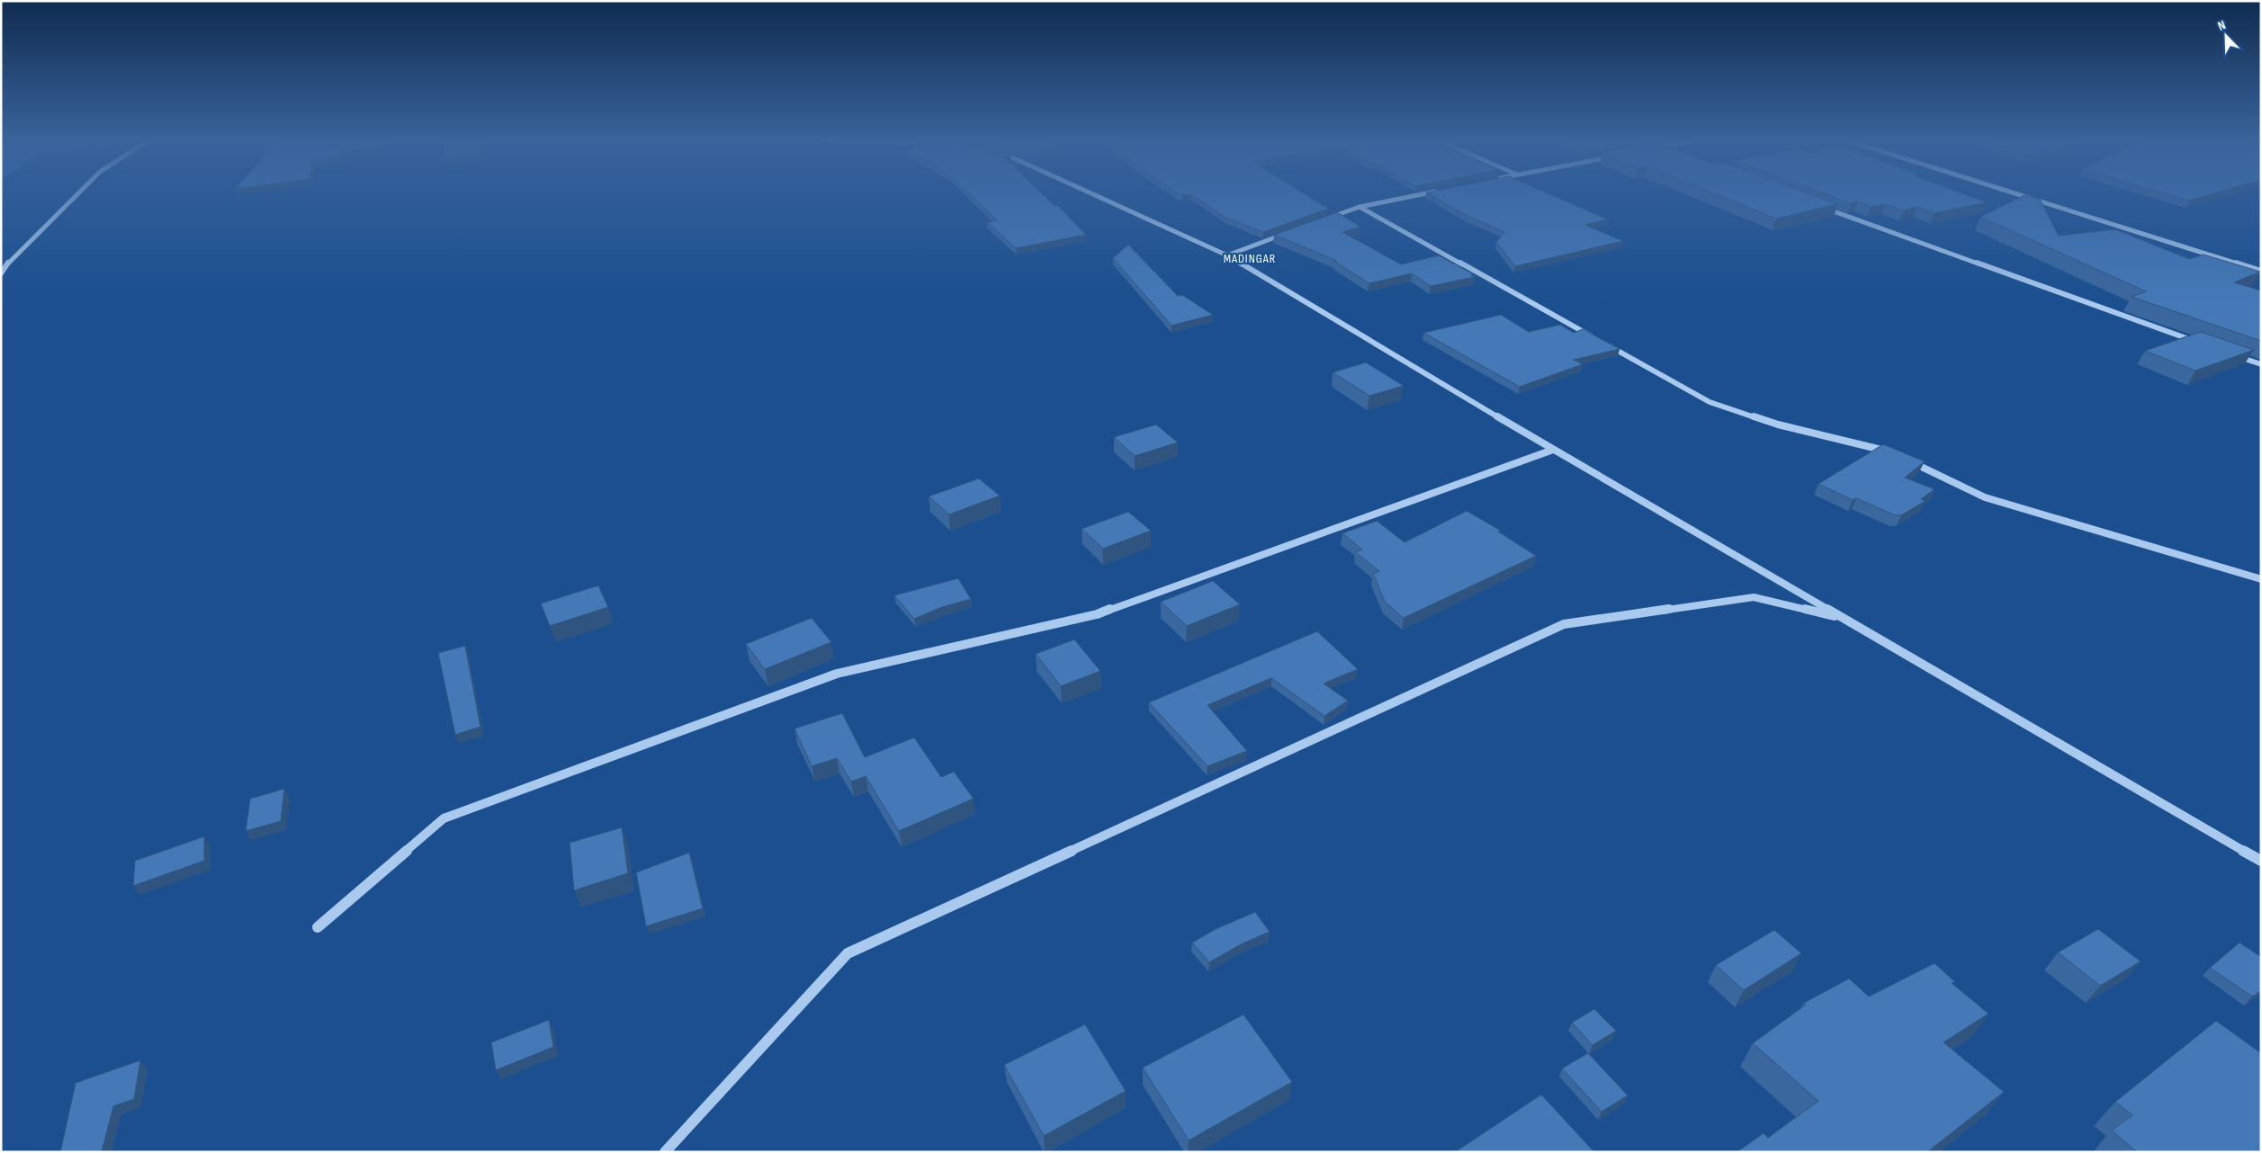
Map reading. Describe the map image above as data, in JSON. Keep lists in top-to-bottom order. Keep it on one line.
{"districts":["MADINGAR"],"north":"top left"}
